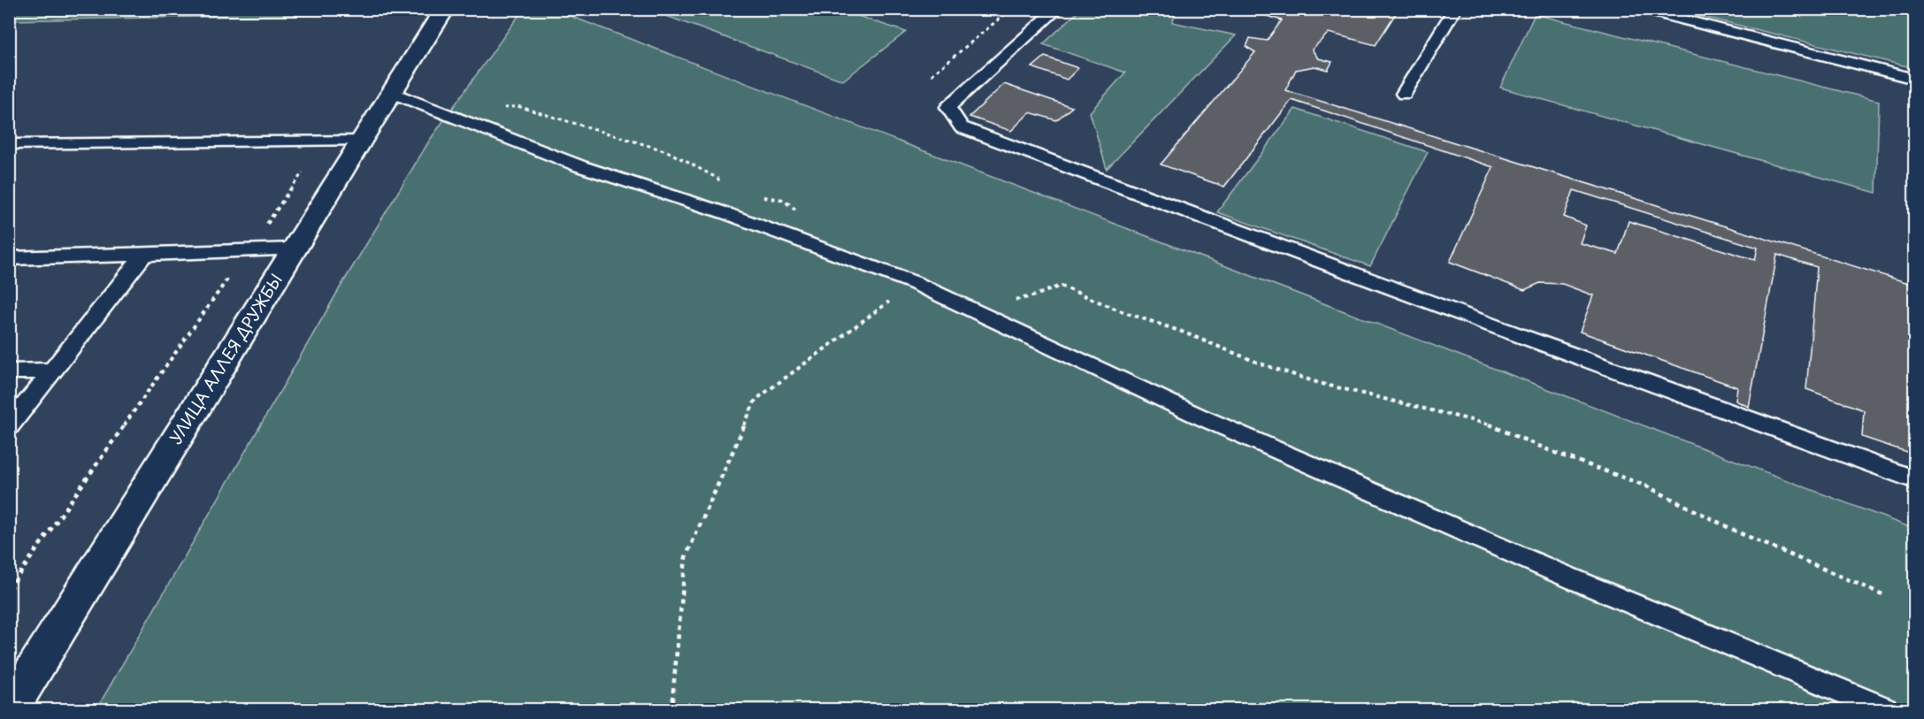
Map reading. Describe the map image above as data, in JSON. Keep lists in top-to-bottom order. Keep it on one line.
{"streets":{"main road":["УЛИЦА АЛЛЕЯ ДРУЖБЫ"]}}
